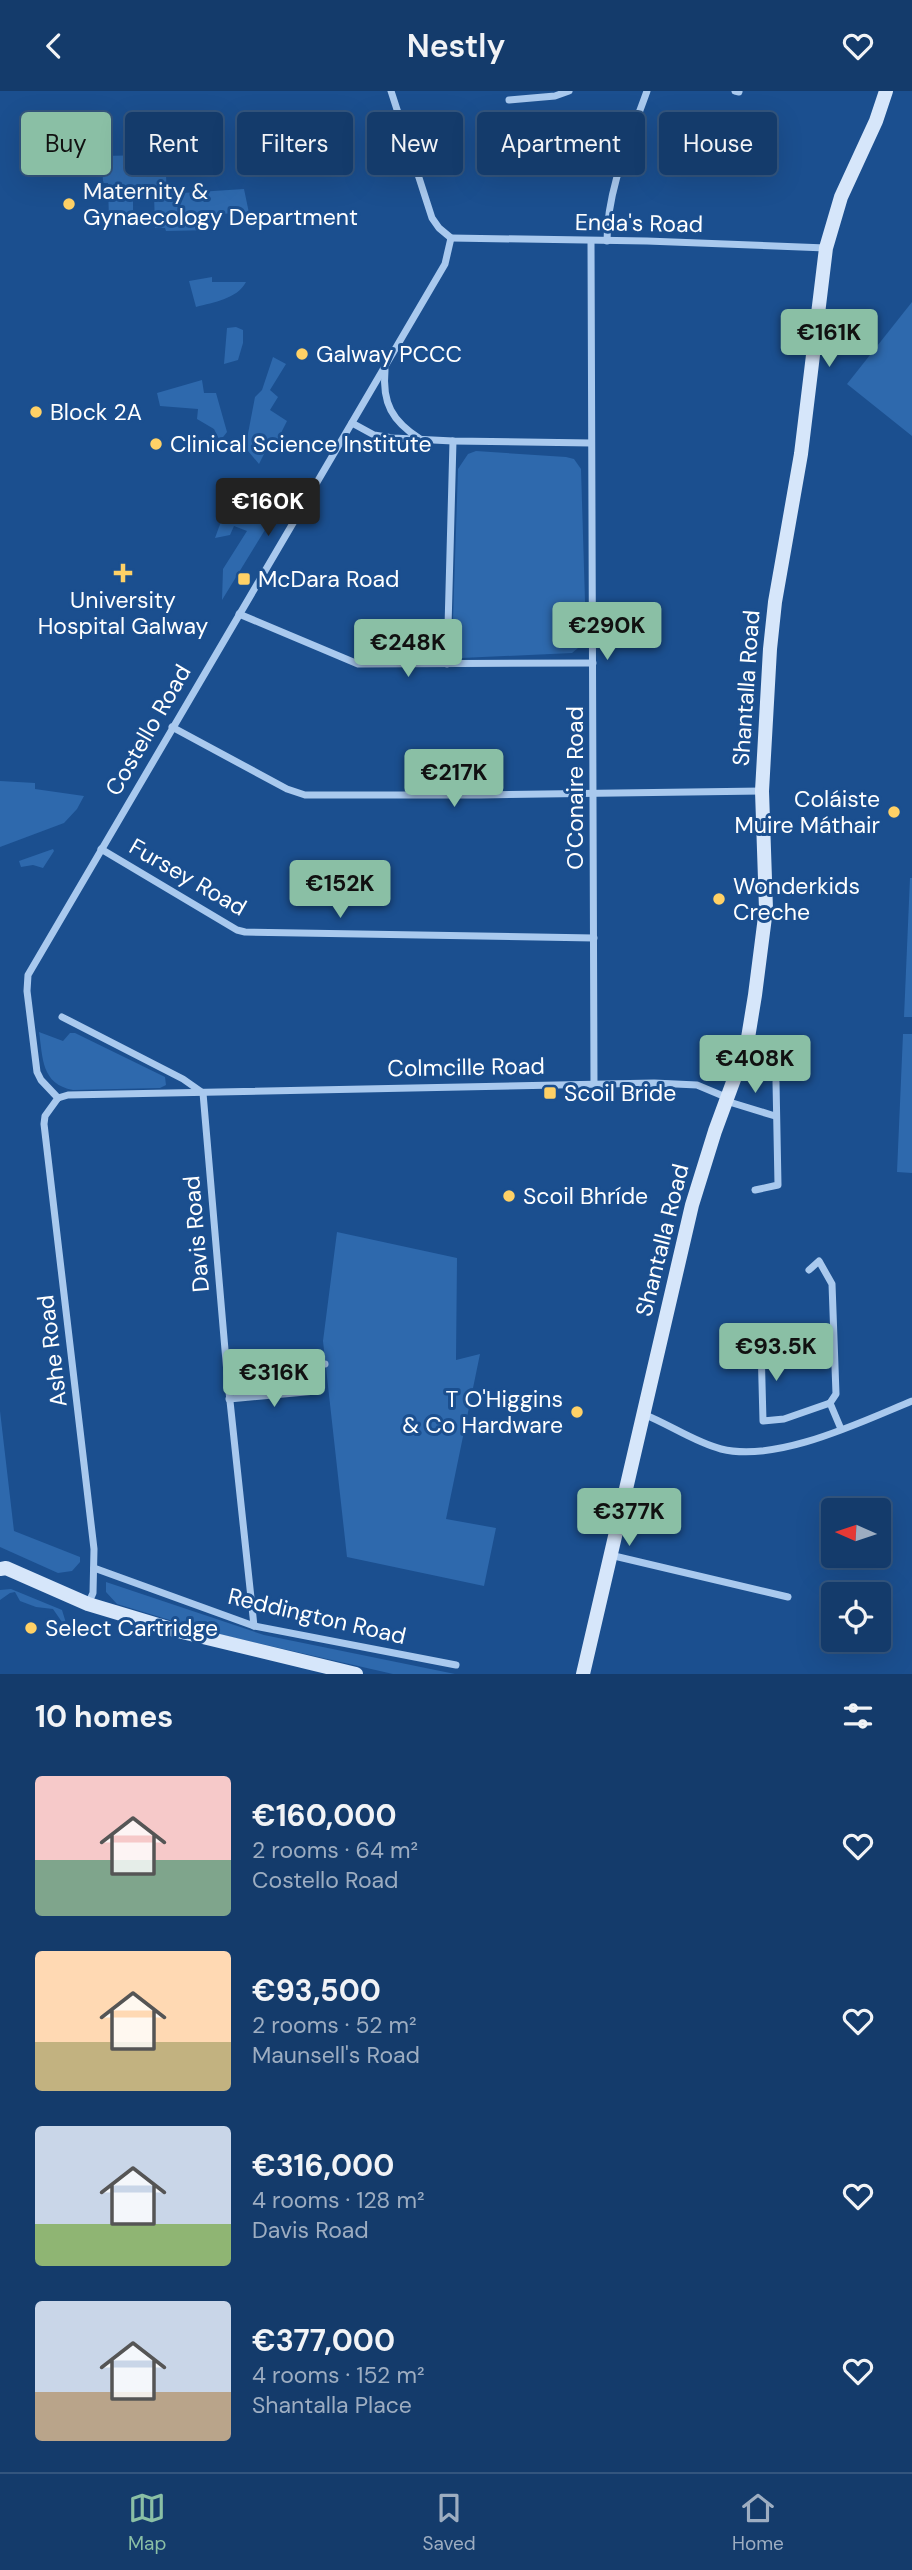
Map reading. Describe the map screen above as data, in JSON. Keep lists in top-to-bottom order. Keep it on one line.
{"streets":{"street":["Enda's Road","Shantalla Road","Costello Road","O'Conaire Road","Fursey Road","Colmcille Road","Davis Road","Ashe Road","Reddington Road"]},"crossings":[["Enda's Road","Shantalla Road"],["Enda's Road","Costello Road"],["Enda's Road","O'Conaire Road"],["Shantalla Road","Colmcille Road"],["Costello Road","Fursey Road"],["Costello Road","Colmcille Road"],["Costello Road","Ashe Road"],["O'Conaire Road","Fursey Road"],["O'Conaire Road","Colmcille Road"],["Colmcille Road","Davis Road"],["Colmcille Road","Ashe Road"],["Davis Road","Reddington Road"],["Ashe Road","Reddington Road"]],"places":{"other":["Maternity & Gynaecology Department","Galway PCCC","Block 2A","Clinical Science Institute","Coláiste Muire Máthair","Wonderkids Creche","Scoil Bhríde","T O'Higgins & Co Hardware","Select Cartridge"],"health":["University Hospital Galway"],"transit":["McDara Road","Scoil Bride"]},"north":"left","page":{"header":"Nestly","chip":["Buy","Rent","Filters","New","Apartment","House"],"price":["€161K","€160K","€290K","€248K","€217K","€152K","€408K","€93.5K","€316K","€377K"],"heading":"10 homes","list":[{"name":"€160,000","note":"2 rooms · 64 m² · Costello Road"},{"name":"€93,500","note":"2 rooms · 52 m² · Maunsell's Road"},{"name":"€316,000","note":"4 rooms · 128 m² · Davis Road"},{"name":"€377,000","note":"4 rooms · 152 m² · Shantalla Place"}],"tabs":["Map","Saved","Home"]}}
